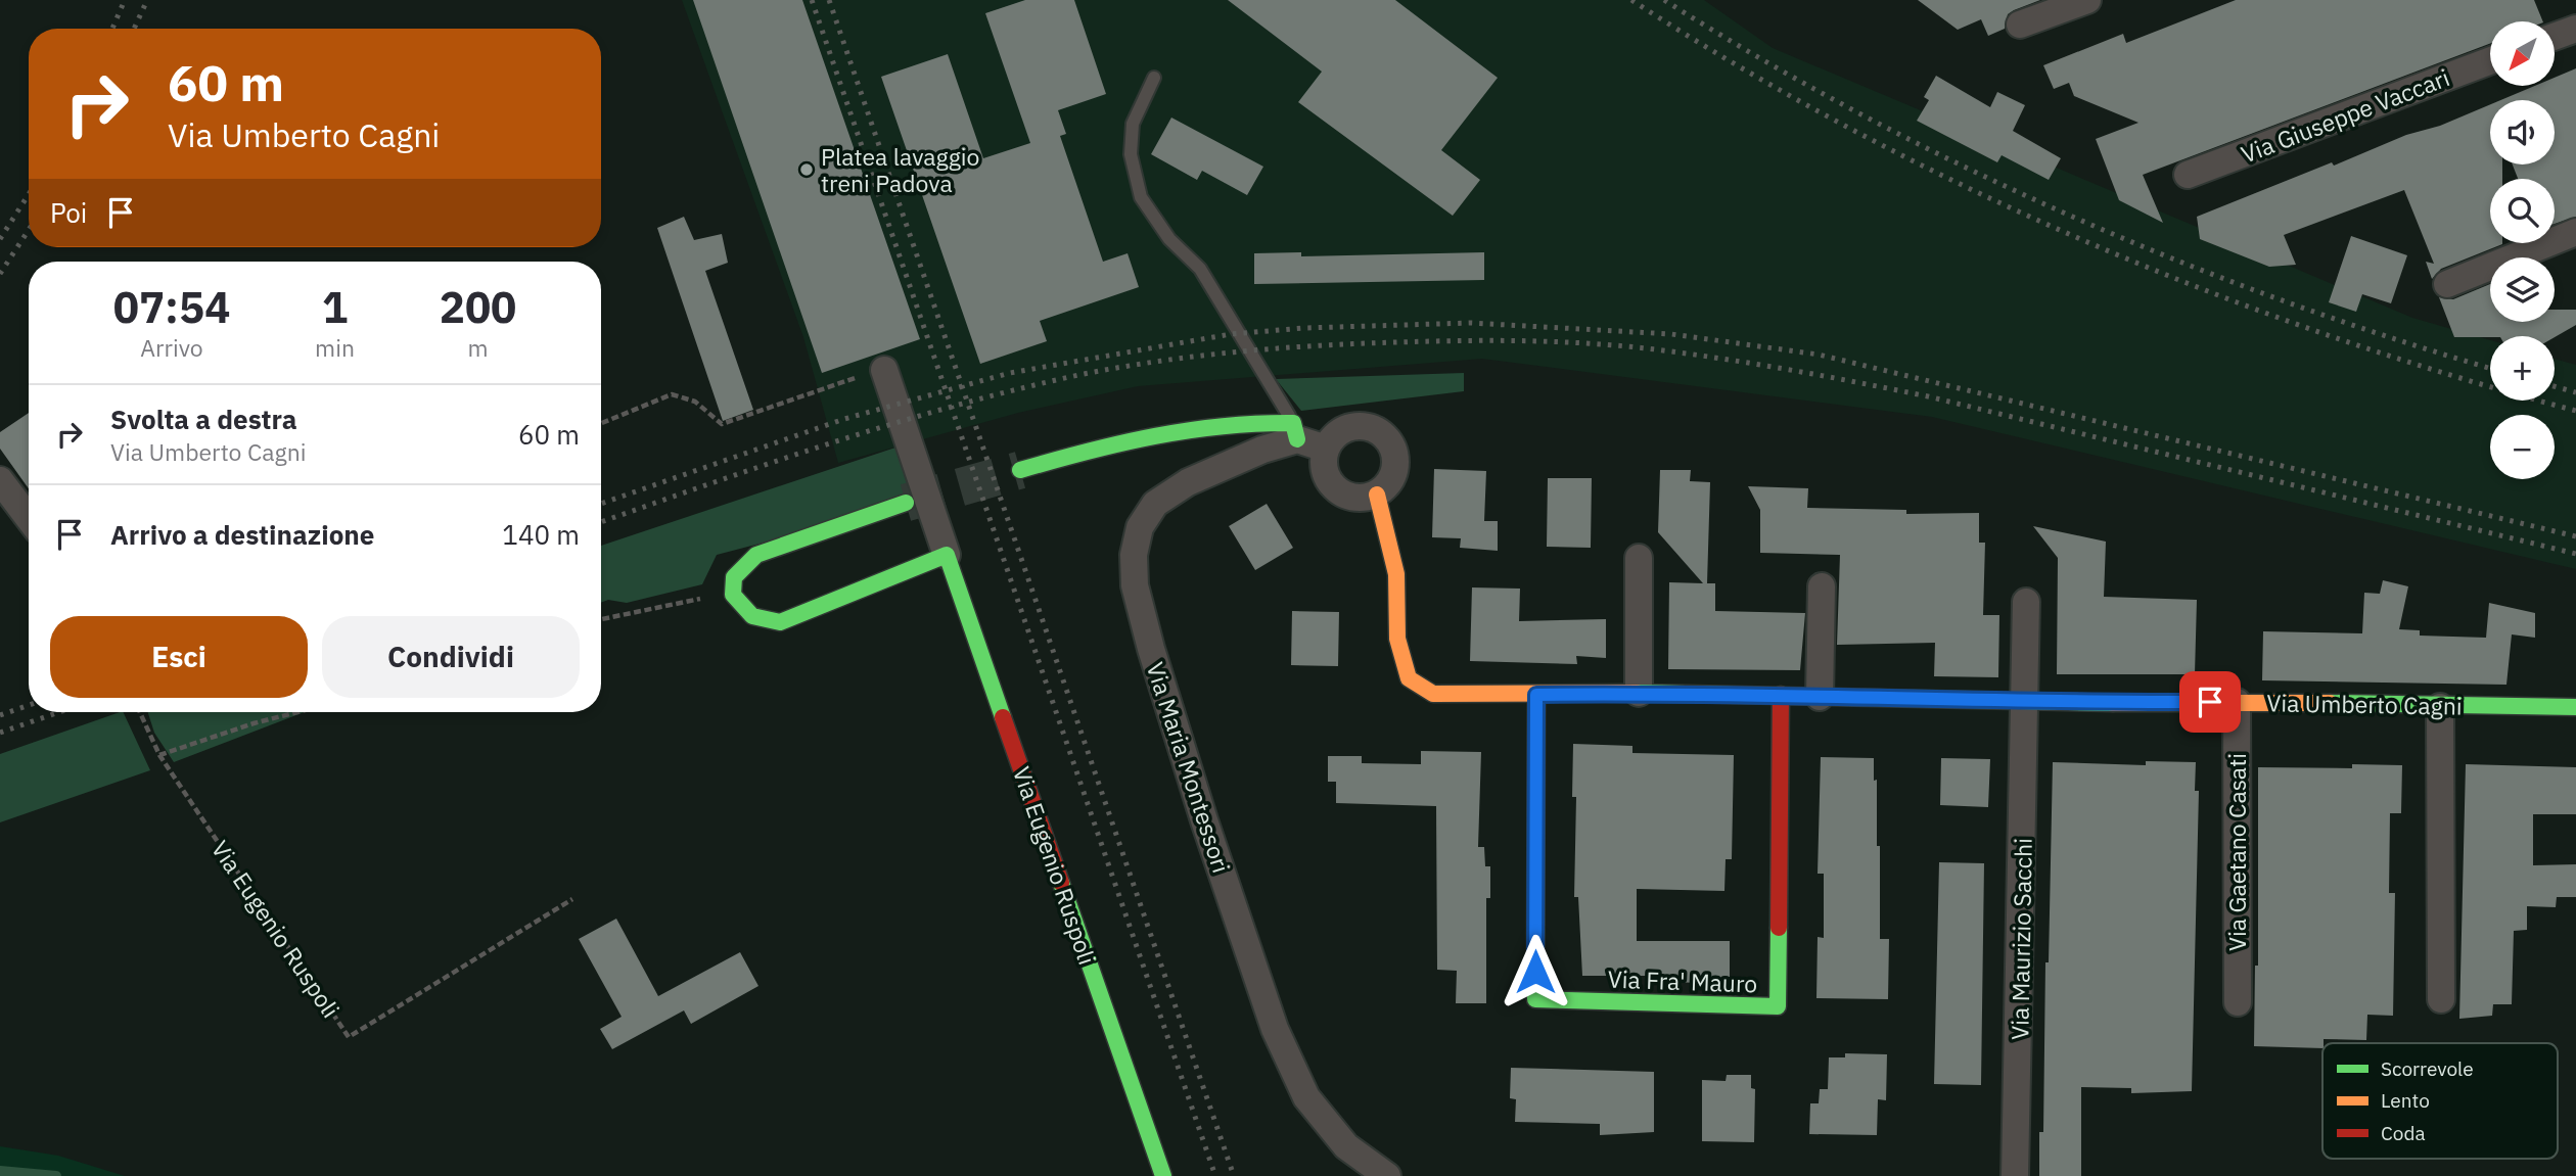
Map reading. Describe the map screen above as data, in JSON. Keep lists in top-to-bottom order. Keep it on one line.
{"streets":{"street":["Via Giuseppe Vaccari","Via Umberto Cagni","Via Maria Montessori","Via Gaetano Casati","Via Eugenio Ruspoli","Via Maurizio Sacchi","Via Fra' Mauro"]},"crossings":[["Via Umberto Cagni","Via Gaetano Casati"],["Via Umberto Cagni","Via Maurizio Sacchi"],["Via Umberto Cagni","Via Fra' Mauro"]],"places":["Platea lavaggio treni Padova"],"legend":["Scorrevole","Lento","Coda"],"north":"bottom left","page":{"map_buttons":["+","−"],"turn":["60 m","Via Umberto Cagni"],"then":"Poi","eta":["07:54","Arrivo","1","min","200","m"],"list":[{"name":"Svolta a destra","note":"Via Umberto Cagni","value":"60 m"},{"name":"Arrivo a destinazione","value":"140 m"}],"buttons":["Esci","Condividi"]}}
